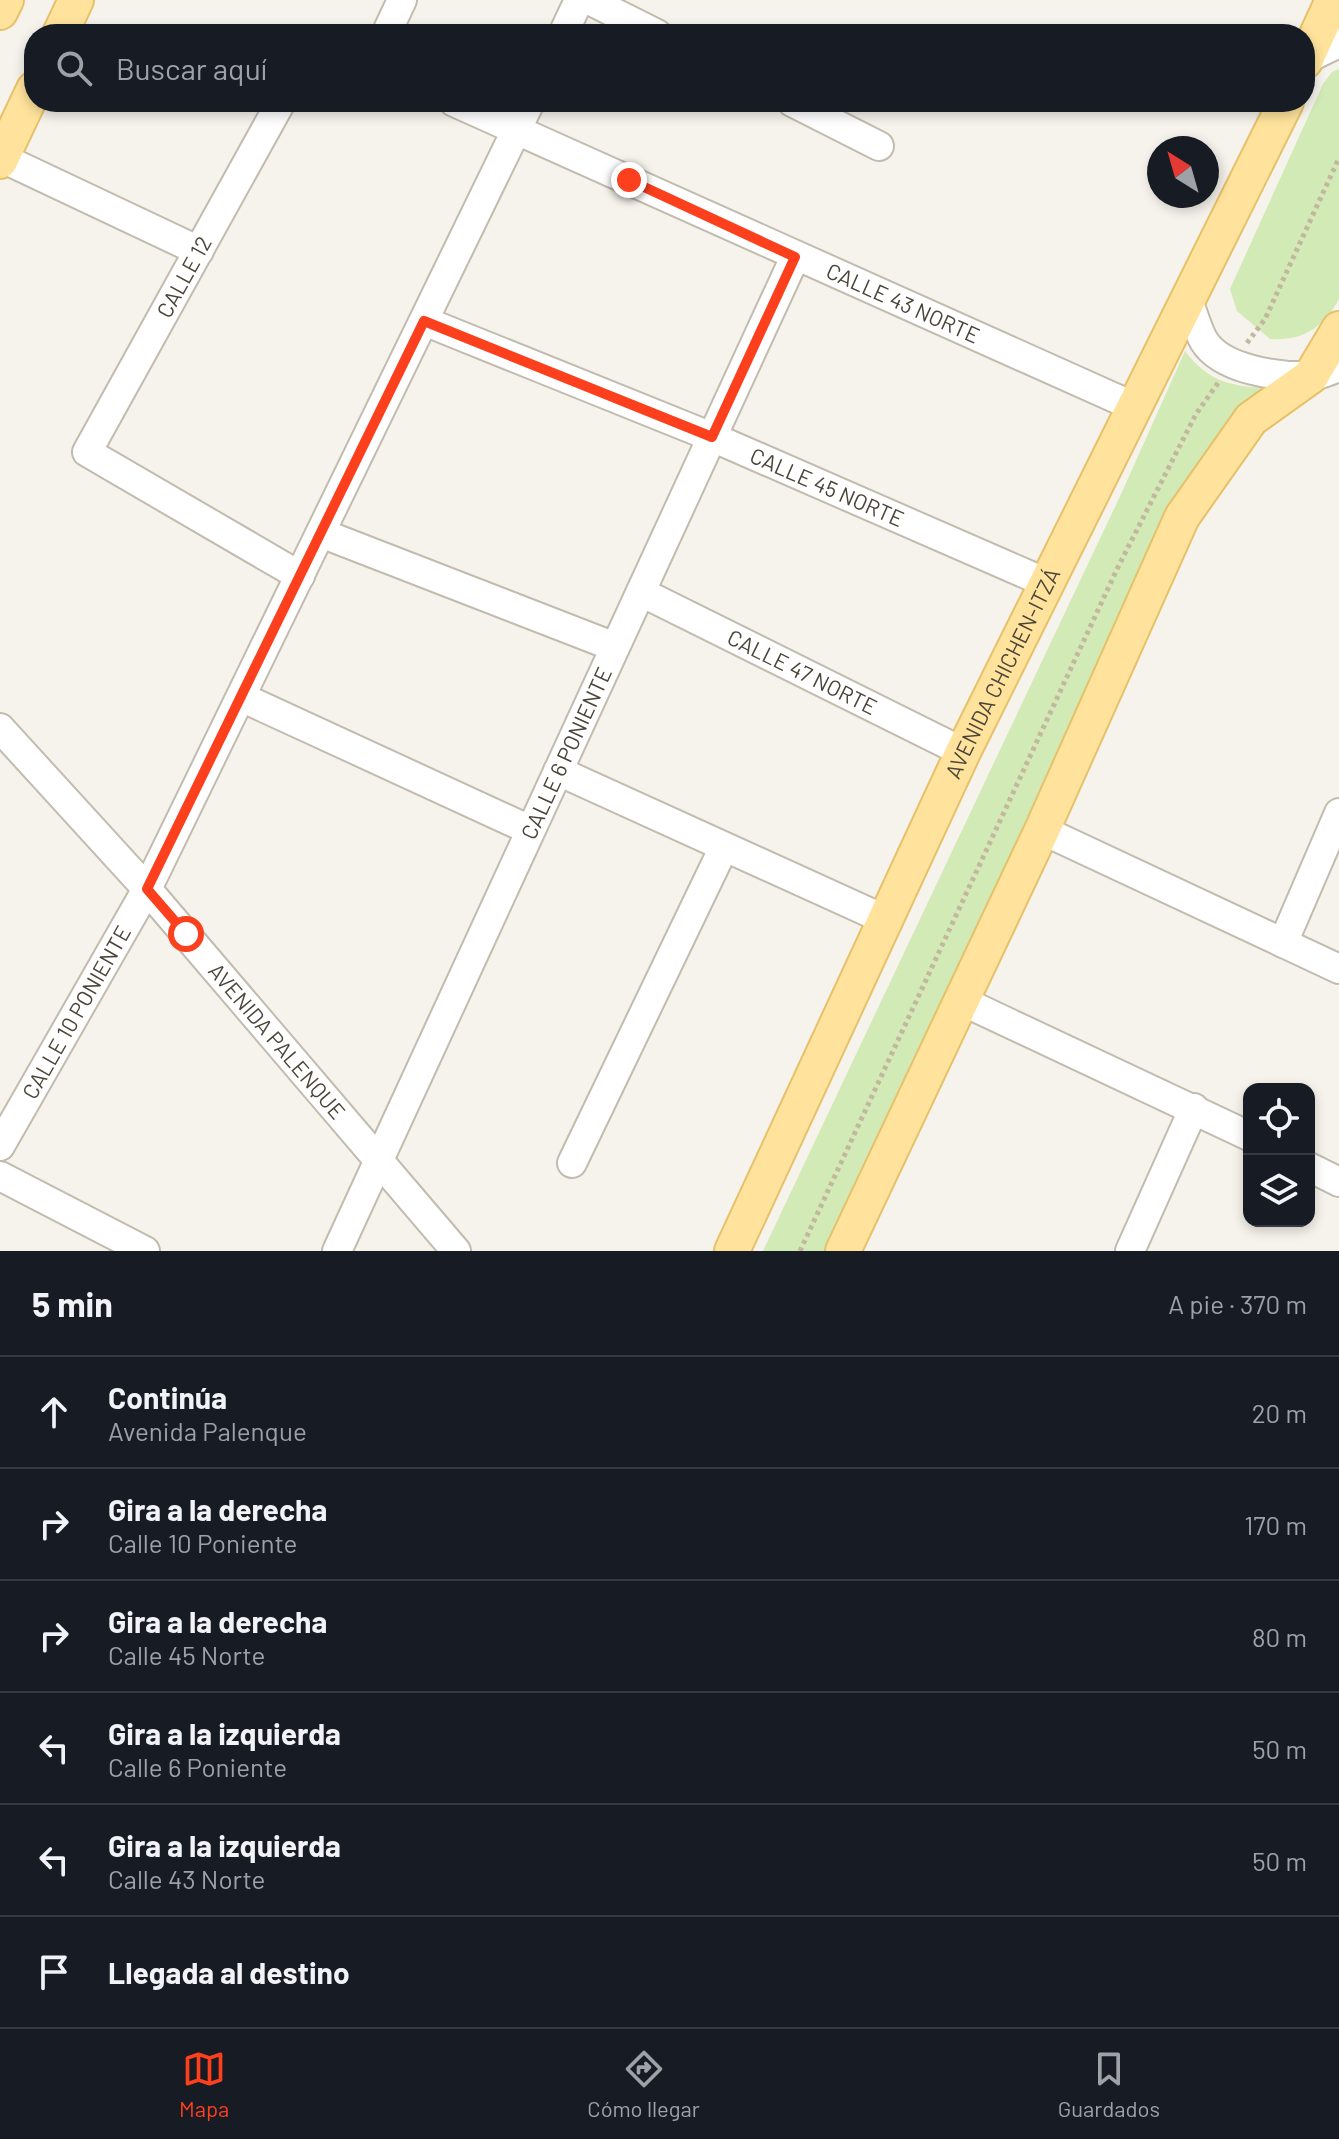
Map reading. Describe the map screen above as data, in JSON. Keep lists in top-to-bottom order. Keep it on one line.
{"streets":{"main road":["AVENIDA CHICHEN-ITZÁ"],"street":["CALLE 12","CALLE 43 NORTE","CALLE 45 NORTE","CALLE 47 NORTE","CALLE 6 PONIENTE","CALLE 10 PONIENTE","AVENIDA PALENQUE"]},"crossings":[["CALLE 12","CALLE 10 PONIENTE"],["CALLE 43 NORTE","AVENIDA CHICHEN-ITZÁ"],["CALLE 43 NORTE","CALLE 6 PONIENTE"],["CALLE 43 NORTE","CALLE 10 PONIENTE"],["CALLE 45 NORTE","AVENIDA CHICHEN-ITZÁ"],["CALLE 45 NORTE","CALLE 6 PONIENTE"],["CALLE 45 NORTE","CALLE 10 PONIENTE"],["CALLE 47 NORTE","AVENIDA CHICHEN-ITZÁ"],["CALLE 47 NORTE","CALLE 6 PONIENTE"],["CALLE 6 PONIENTE","AVENIDA PALENQUE"],["CALLE 10 PONIENTE","AVENIDA PALENQUE"]],"north":"top left","page":{"search":"Buscar aquí","heading":["5 min","A pie · 370 m"],"list":[["Continúa","Avenida Palenque","20 m"],["Gira a la derecha","Calle 10 Poniente","170 m"],["Gira a la derecha","Calle 45 Norte","80 m"],["Gira a la izquierda","Calle 6 Poniente","50 m"],["Gira a la izquierda","Calle 43 Norte","50 m"],"Llegada al destino"],"nav":["Mapa","Cómo llegar","Guardados"]}}
